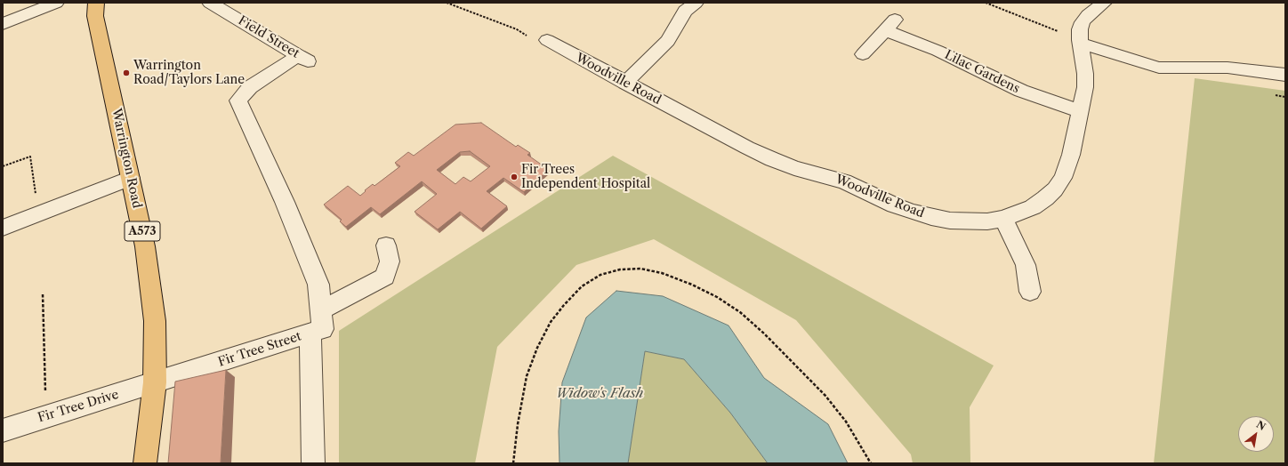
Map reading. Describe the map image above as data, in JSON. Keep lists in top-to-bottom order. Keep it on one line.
{"streets":{"main road":["Warrington Road","A573"],"street":["Field Street","Lilac Gardens","Woodville Road","Fir Tree Street","Fir Tree Drive"]},"crossings":[["Field Street","Fir Tree Street"],["Lilac Gardens","Woodville Road"],["Warrington Road","Fir Tree Street"],["Warrington Road","Fir Tree Drive"],["Fir Tree Street","Fir Tree Drive"]],"water":["Widow's Flash"],"places":["Warrington Road/Taylors Lane","Fir Trees Independent Hospital"],"north":"top right"}
